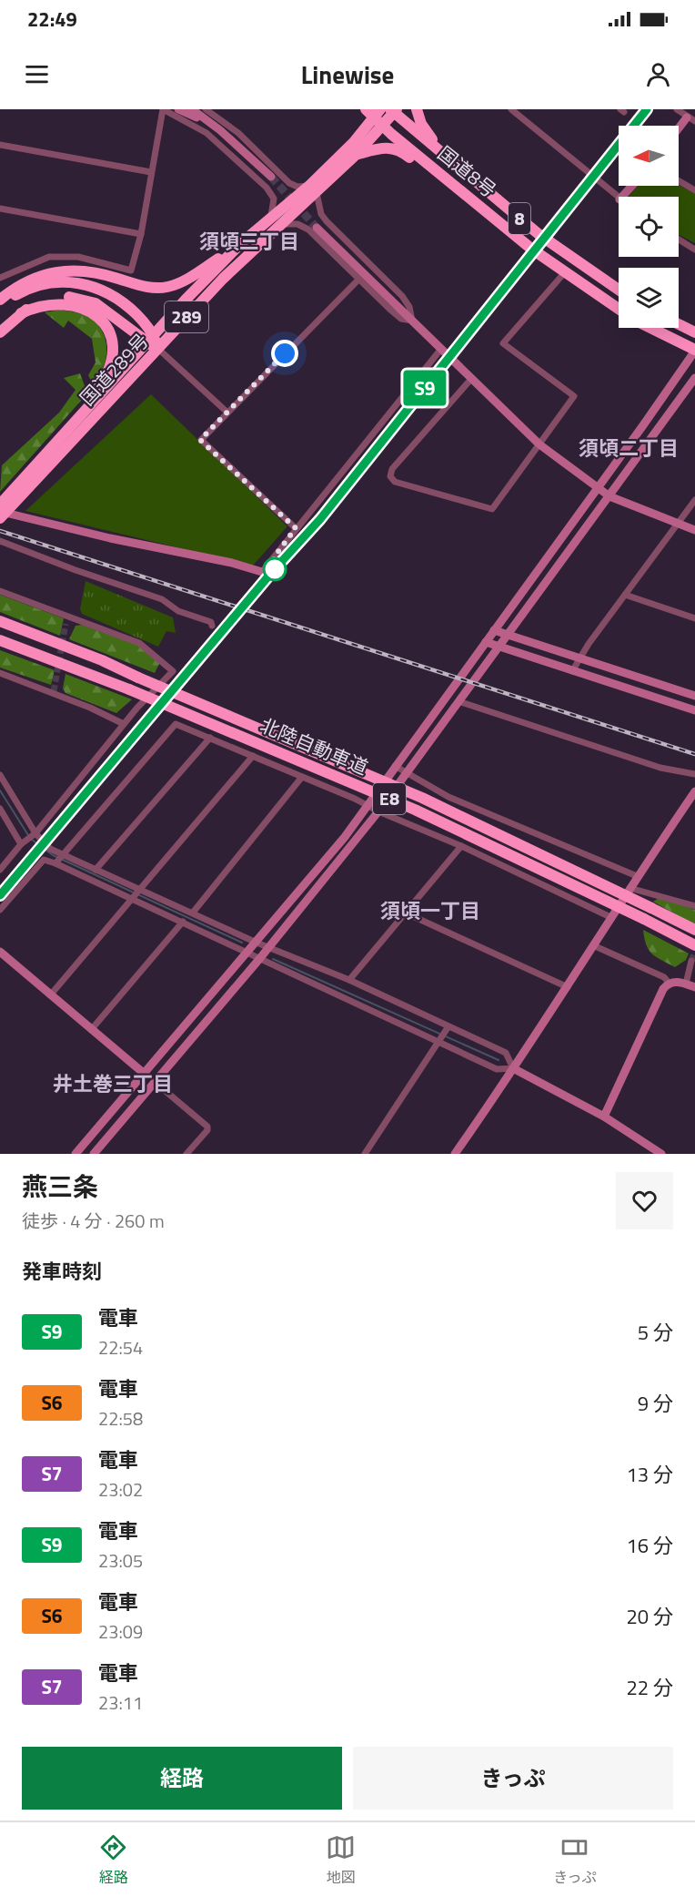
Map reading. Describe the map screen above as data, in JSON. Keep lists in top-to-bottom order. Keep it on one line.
{"streets":{"highway":["国道8号","8","289","国道289号","北陸自動車道","E8"]},"crossings":[["国道8号","国道289号"]],"districts":["須頃三丁目","須頃二丁目","須頃一丁目","井土巻三丁目"],"north":"left","page":{"status":"22:49","header":"Linewise","on_map":"S9","heading":[["燕三条","徒歩 · 4 分 · 260 m"],"発車時刻"],"list":[{"mark":"S9","name":"電車","note":"22:54","value":"5 分"},{"mark":"S6","name":"電車","note":"22:58","value":"9 分"},{"mark":"S7","name":"電車","note":"23:02","value":"13 分"},{"mark":"S9","name":"電車","note":"23:05","value":"16 分"},{"mark":"S6","name":"電車","note":"23:09","value":"20 分"},{"mark":"S7","name":"電車","note":"23:11","value":"22 分"}],"buttons":["経路","きっぷ"],"tabs":["経路","地図","きっぷ"]}}
